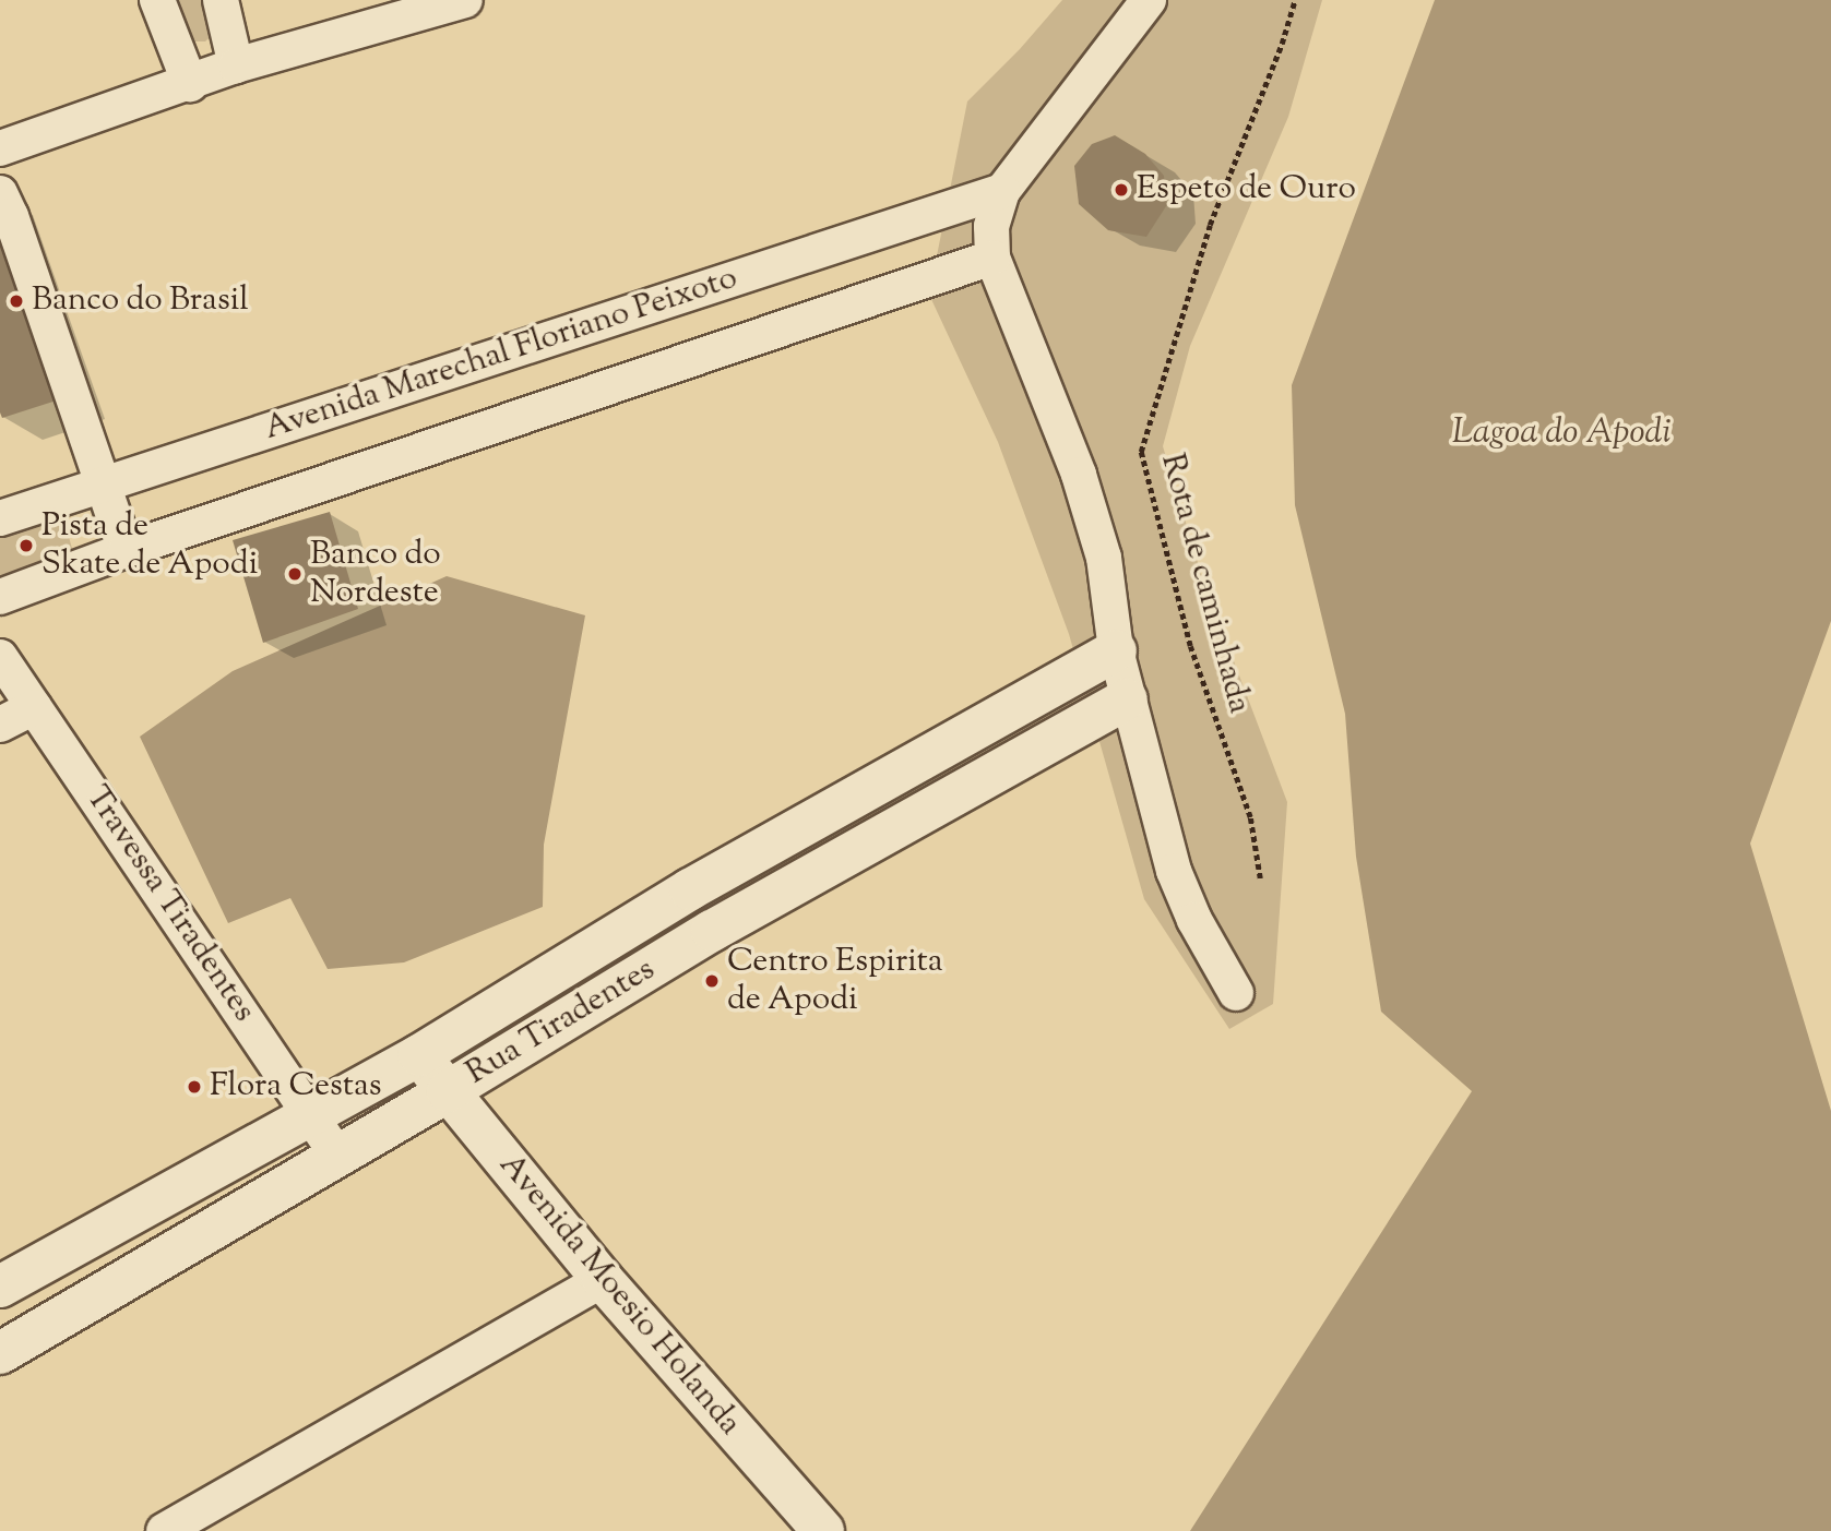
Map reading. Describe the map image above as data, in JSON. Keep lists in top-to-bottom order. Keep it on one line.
{"streets":{"street":["Avenida Marechal Floriano Peixoto","Travessa Tiradentes","Rua Tiradentes","Avenida Moesio Holanda"],"path":["Rota de caminhada"]},"crossings":[["Travessa Tiradentes","Rua Tiradentes"],["Rua Tiradentes","Avenida Moesio Holanda"]],"water":["Lagoa do Apodi"],"places":["Espeto de Ouro","Banco do Brasil","Pista de Skate de Apodi","Banco do Nordeste","Centro Espirita de Apodi","Flora Cestas"]}
